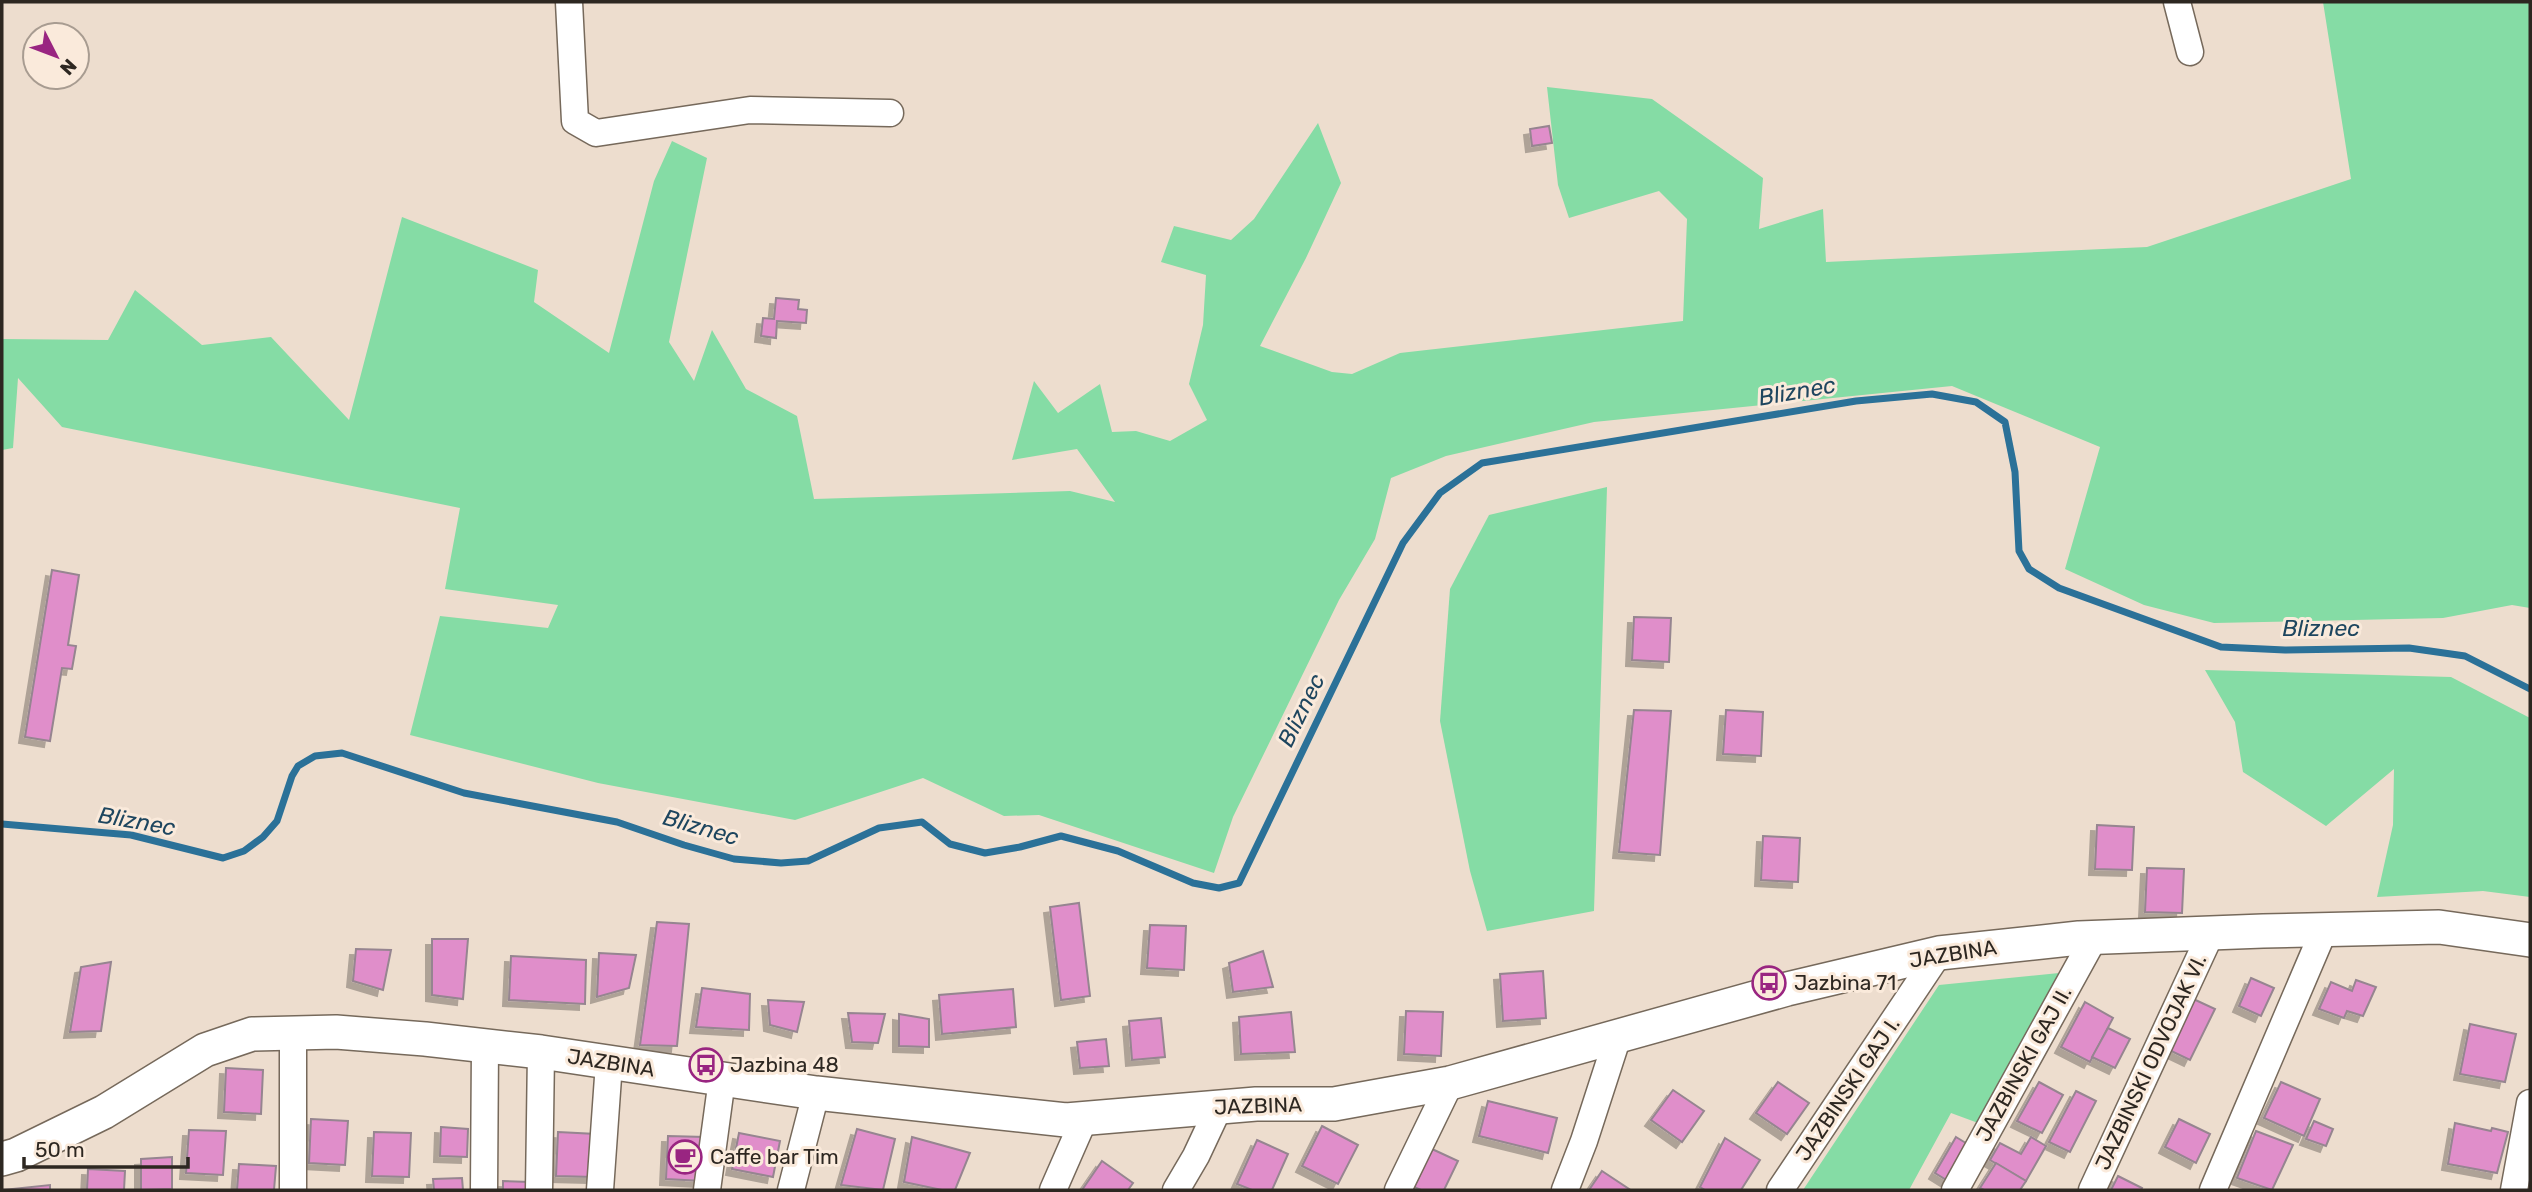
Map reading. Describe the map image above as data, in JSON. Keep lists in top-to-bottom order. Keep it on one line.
{"streets":{"street":["JAZBINA","JAZBINSKI ODVOJAK VI.","JAZBINSKI GAJ II.","JAZBINSKI GAJ I."]},"crossings":[["JAZBINA","JAZBINSKI ODVOJAK VI."],["JAZBINA","JAZBINSKI GAJ II."],["JAZBINA","JAZBINSKI GAJ I."]],"water":["Bliznec"],"places":{"bus stop":["Jazbina 71","Jazbina 48"],"cafe":["Caffe bar Tim"]},"scale_bar":"50 m","north":"bottom right"}
